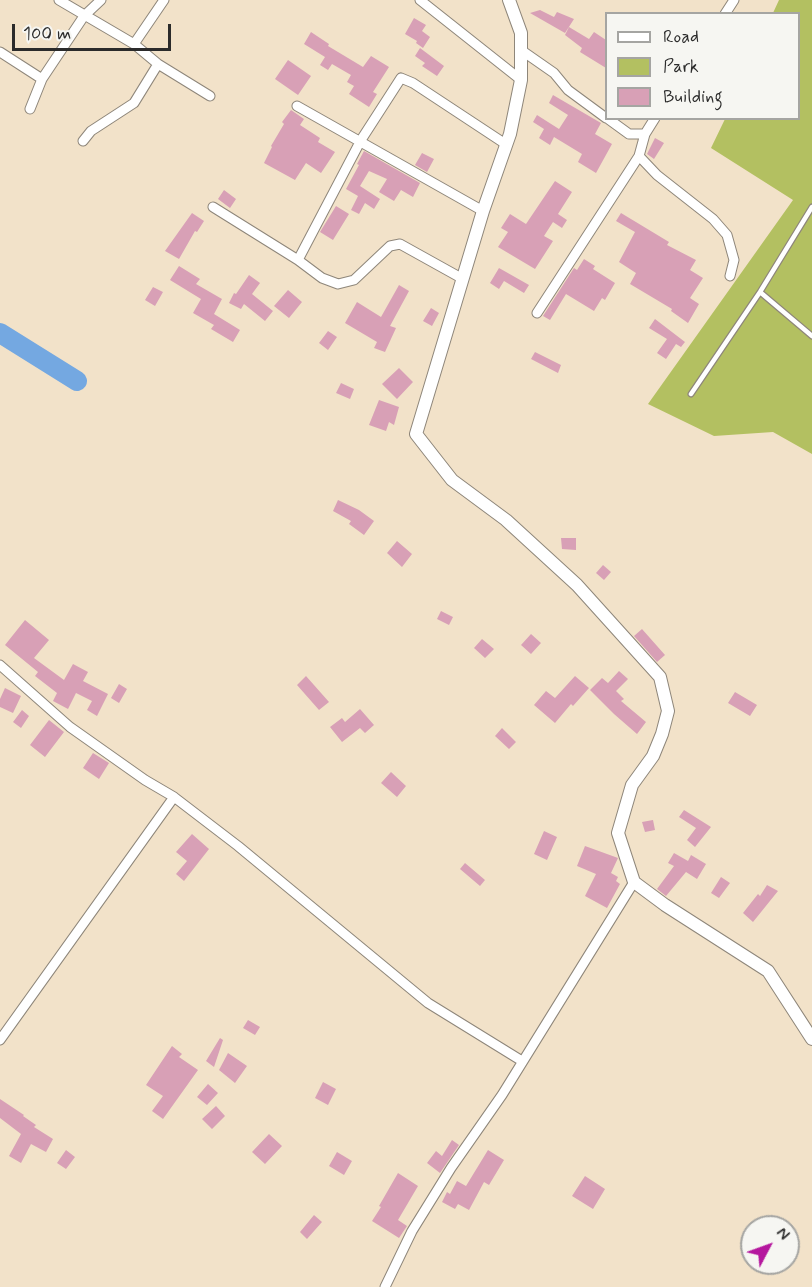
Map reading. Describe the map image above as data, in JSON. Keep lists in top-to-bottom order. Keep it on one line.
{"legend":["Road","Park","Building"],"scale_bar":"100 m","north":"top right"}
